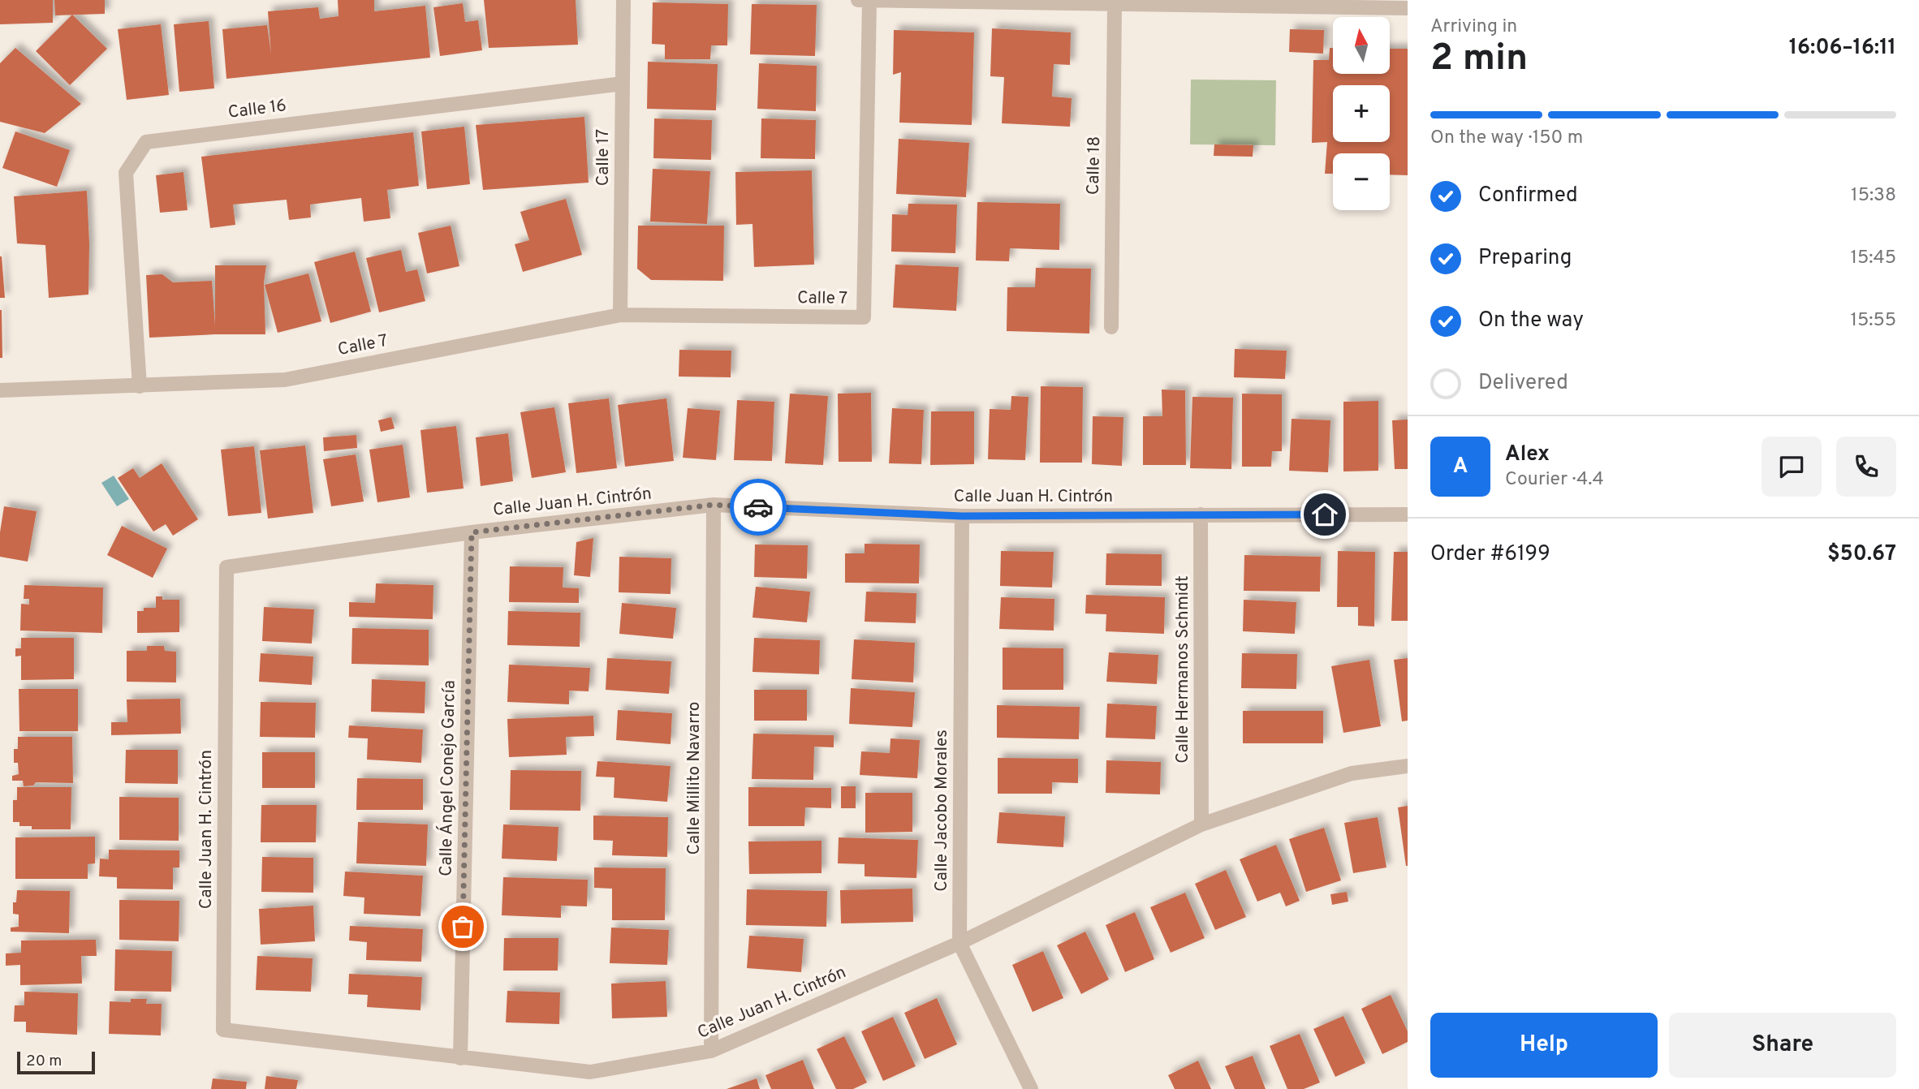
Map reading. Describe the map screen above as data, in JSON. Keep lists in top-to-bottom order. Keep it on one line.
{"streets":{"street":["Calle 16","Calle 17","Calle 18","Calle 7","Calle Juan H. Cintrón","Calle Hermanos Schmidt","Calle Ángel Conejo García","Calle Millito Navarro","Calle Jacobo Morales"]},"crossings":[["Calle 16","Calle 17"],["Calle 16","Calle 7"],["Calle 17","Calle 7"],["Calle 18","Calle 7"],["Calle Juan H. Cintrón","Calle Hermanos Schmidt"],["Calle Juan H. Cintrón","Calle Ángel Conejo García"],["Calle Juan H. Cintrón","Calle Millito Navarro"],["Calle Juan H. Cintrón","Calle Jacobo Morales"]],"scale_bar":"20 m","north":"top","page":{"heading":["2 min","Arriving in","16:06–16:11"],"panel":["Alex","Courier · 4.4","Order #6199","$50.67"],"map_buttons":["+","−"],"bar":"On the way · 150 m","list":[["Confirmed","15:38"],["Preparing","15:45"],["On the way","15:55"],"Delivered"],"round":"A","buttons":["Help","Share"],"scale":"20 m"}}
